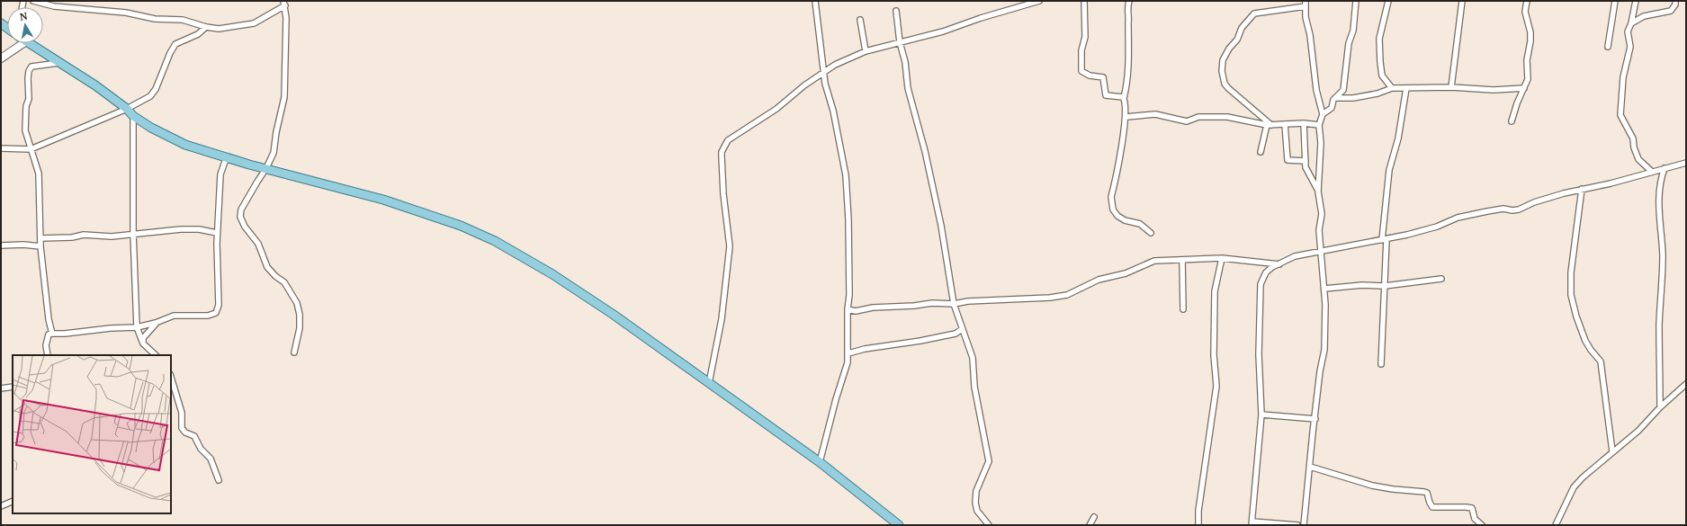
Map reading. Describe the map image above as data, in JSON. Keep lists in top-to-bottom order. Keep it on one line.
{"north":"top"}
